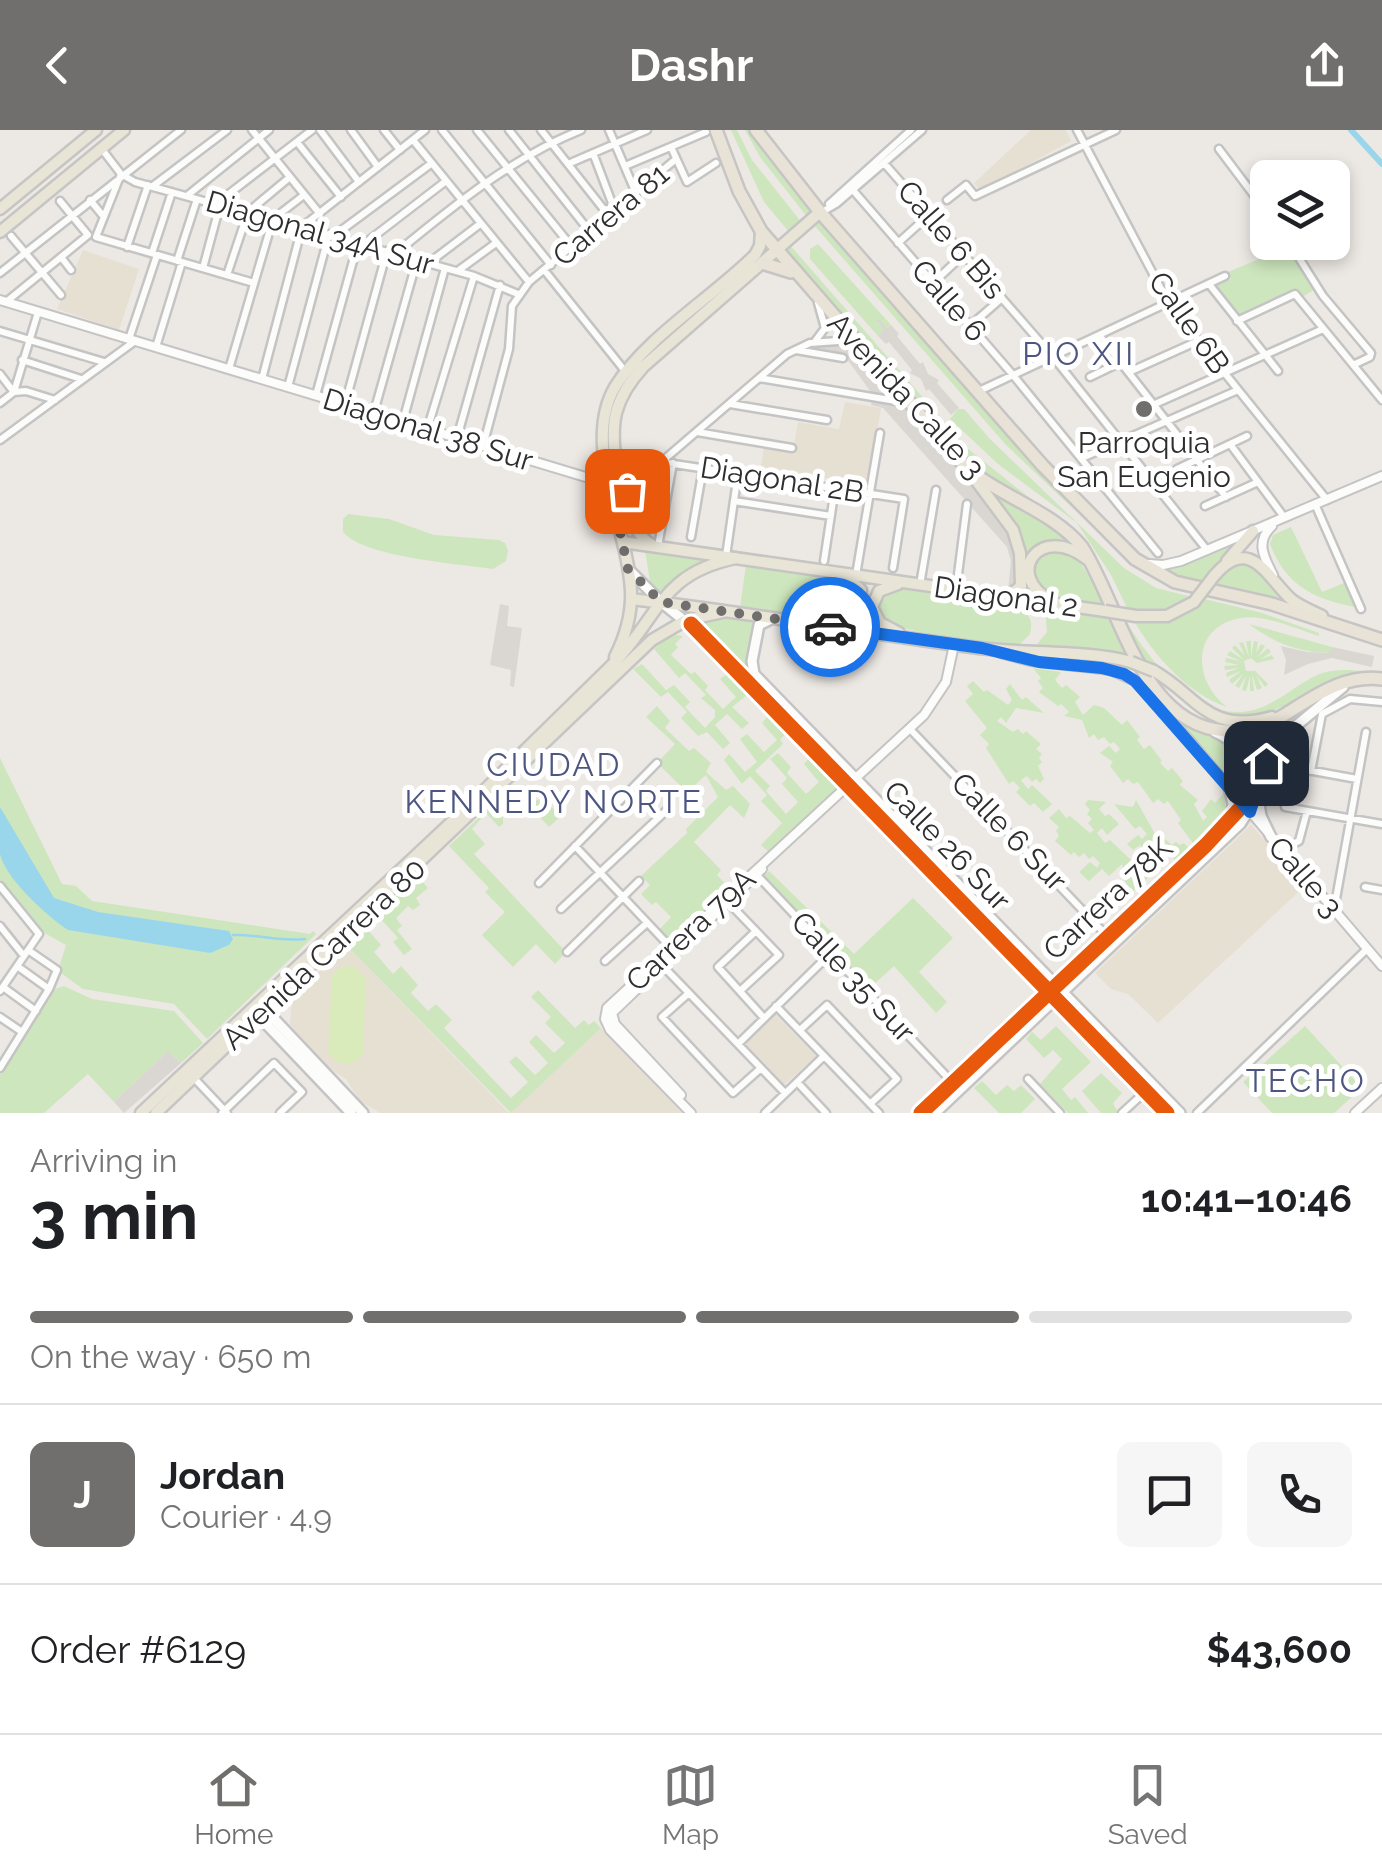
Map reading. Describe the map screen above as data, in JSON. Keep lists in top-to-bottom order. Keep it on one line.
{"streets":{"highway":["Avenida Calle 3"],"main road":["Diagonal 2","Calle 26 Sur","Carrera 78K","Avenida Carrera 80"],"street":["Carrera 81","Diagonal 34A Sur","Calle 6 Bis","Calle 6","Calle 6B","Diagonal 38 Sur","Diagonal 2B","Calle 6 Sur","Calle 3","Carrera 79A","Calle 35 Sur"]},"crossings":[["Carrera 81","Diagonal 34A Sur"],["Diagonal 2","Calle 26 Sur"],["Diagonal 2","Calle 3"],["Diagonal 2","Carrera 79A"],["Diagonal 2","Avenida Carrera 80"],["Calle 6 Sur","Carrera 78K"],["Calle 6 Sur","Carrera 79A"],["Calle 26 Sur","Carrera 78K"],["Calle 26 Sur","Carrera 79A"],["Calle 26 Sur","Avenida Carrera 80"],["Calle 3","Carrera 78K"],["Carrera 78K","Calle 35 Sur"],["Carrera 79A","Calle 35 Sur"]],"districts":["PIO XII","CIUDAD KENNEDY NORTE","TECHO"],"places":["Parroquia San Eugenio"],"page":{"header":"Dashr","heading":["3 min","Arriving in","10:41–10:46"],"panel":["Jordan","Courier · 4.9","Order #6129","$43,600"],"bar":"On the way · 650 m","round":"J","tabs":["Home","Map","Saved"]}}
